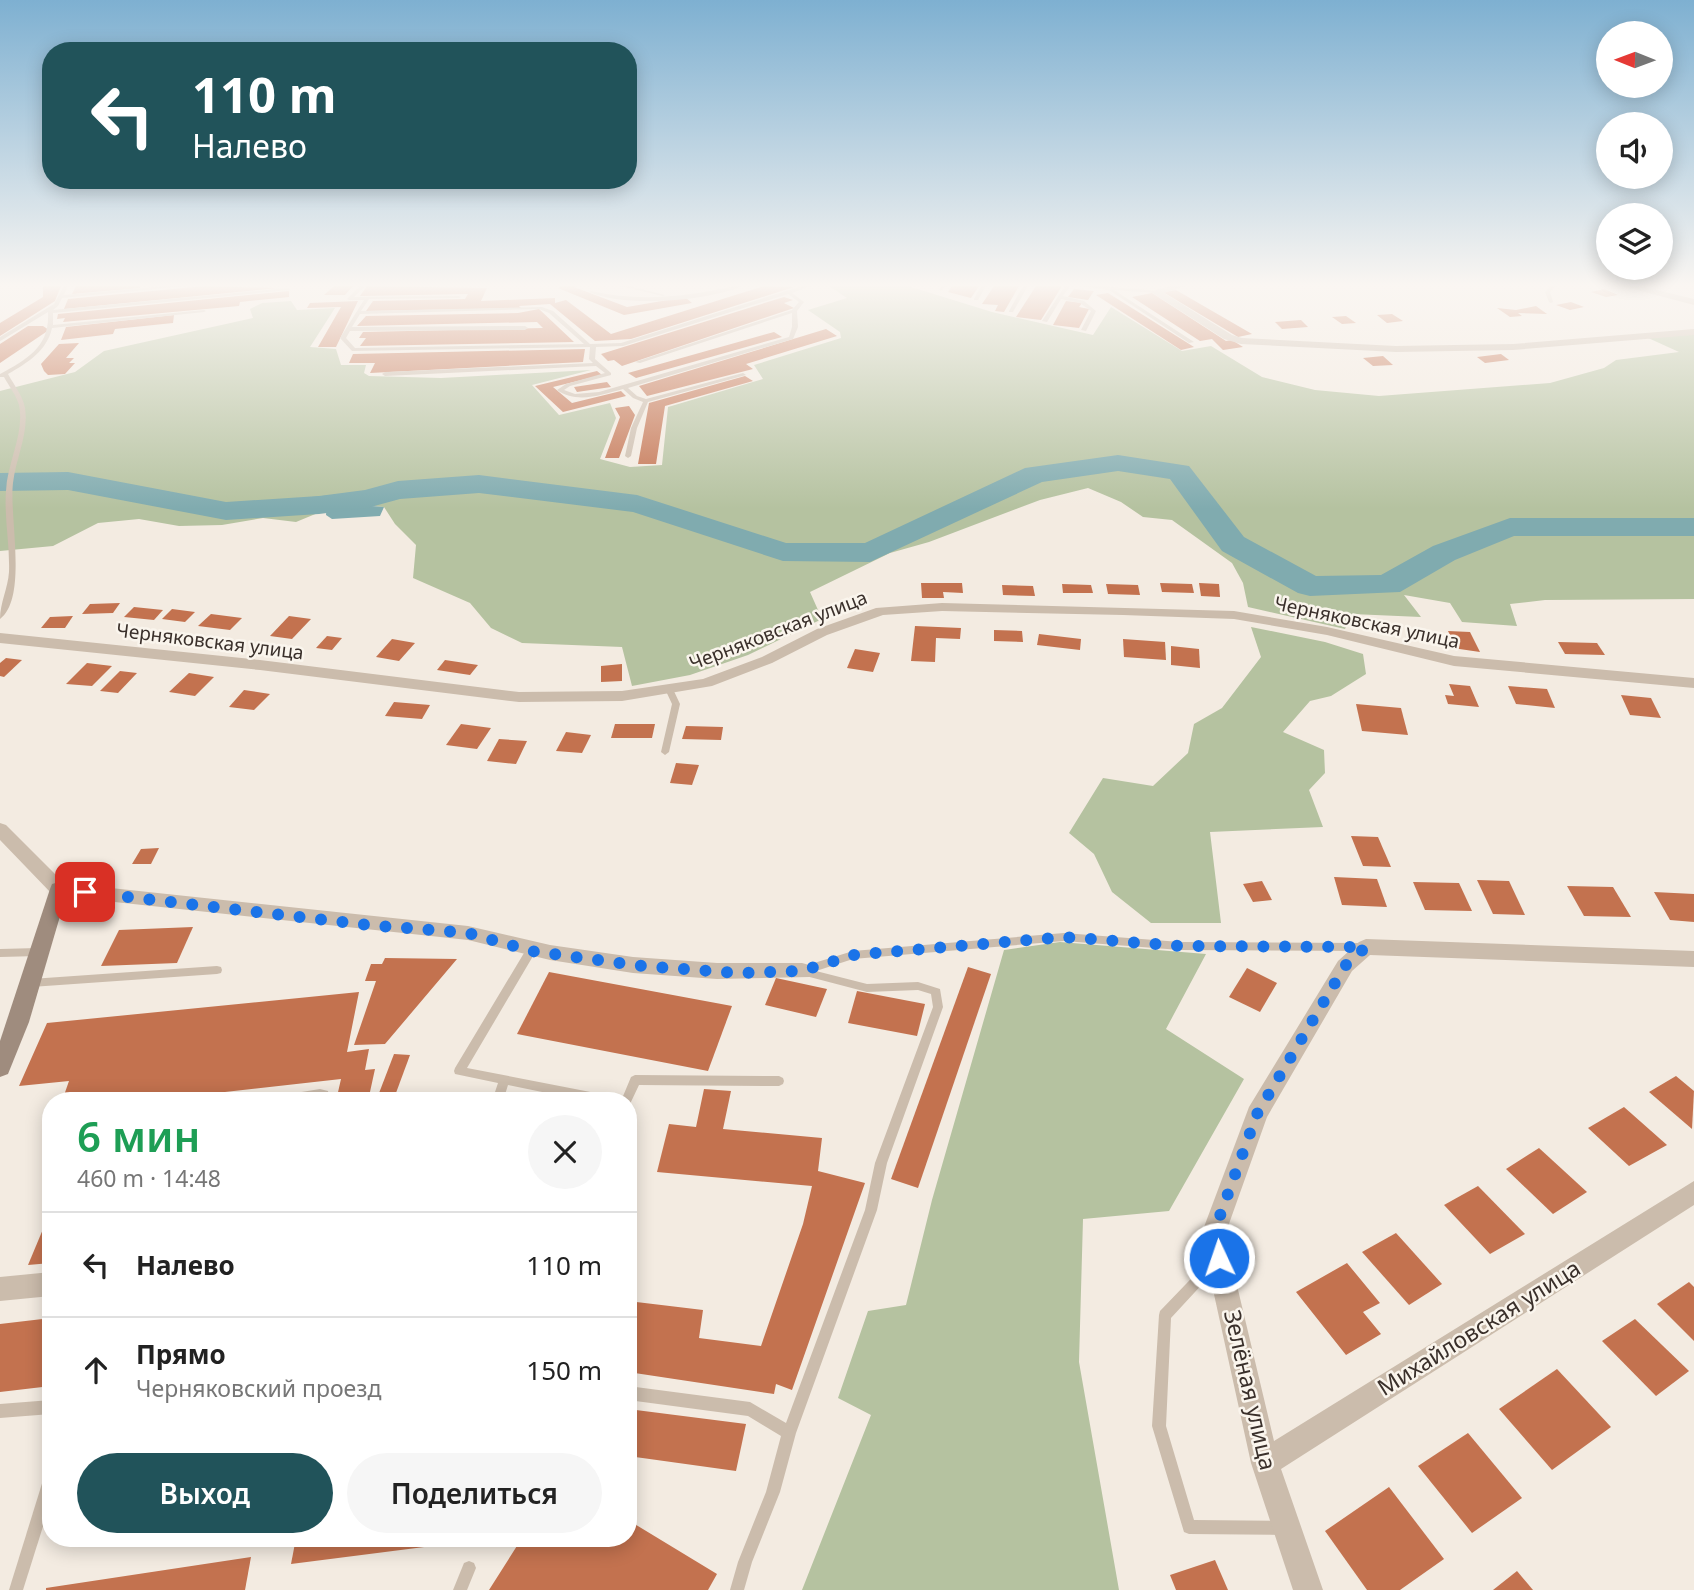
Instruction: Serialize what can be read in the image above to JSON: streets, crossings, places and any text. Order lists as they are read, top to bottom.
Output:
{
  "streets": {
    "street": ["Черняковская улица", "Михайловская улица", "Зелёная улица"]
  },
  "crossings": [
    ["Михайловская улица", "Зелёная улица"]
  ],
  "north": "left",
  "page": {
    "turn": ["110 m", "Налево"],
    "heading": ["6 мин", "460 m · 14:48"],
    "list": [
      {
        "name": "Налево",
        "value": "110 m"
      },
      {
        "name": "Прямо",
        "note": "Черняковский проезд",
        "value": "150 m"
      }
    ],
    "buttons": ["Выход", "Поделиться"]
  }
}
